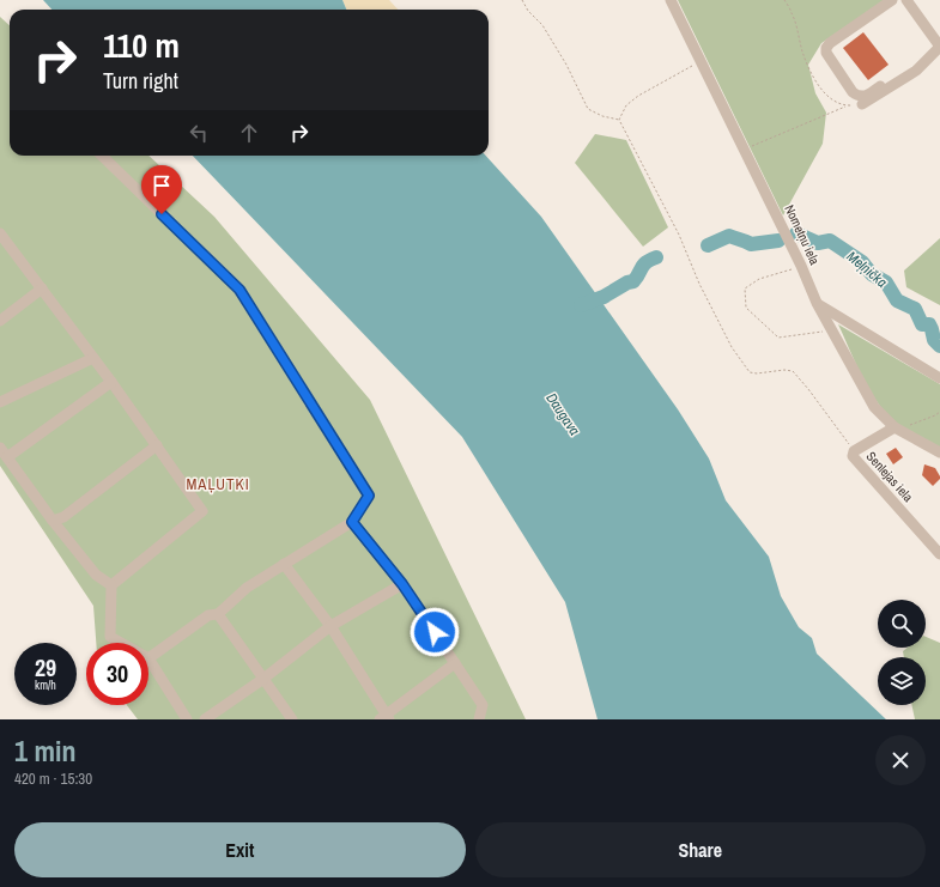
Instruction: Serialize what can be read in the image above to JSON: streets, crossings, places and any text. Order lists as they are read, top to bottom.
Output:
{
  "streets": {
    "street": ["Nometņu iela", "Senlejas iela"]
  },
  "crossings": [
    ["Nometņu iela", "Senlejas iela"]
  ],
  "districts": ["MAĻUTKI"],
  "water": ["Meļņička", "Daugava"],
  "page": {
    "turn": ["110 m", "Turn right"],
    "speed": "29 km/h",
    "limit": "30",
    "heading": ["1 min", "420 m · 15:30"],
    "buttons": ["Exit", "Share"]
  }
}
